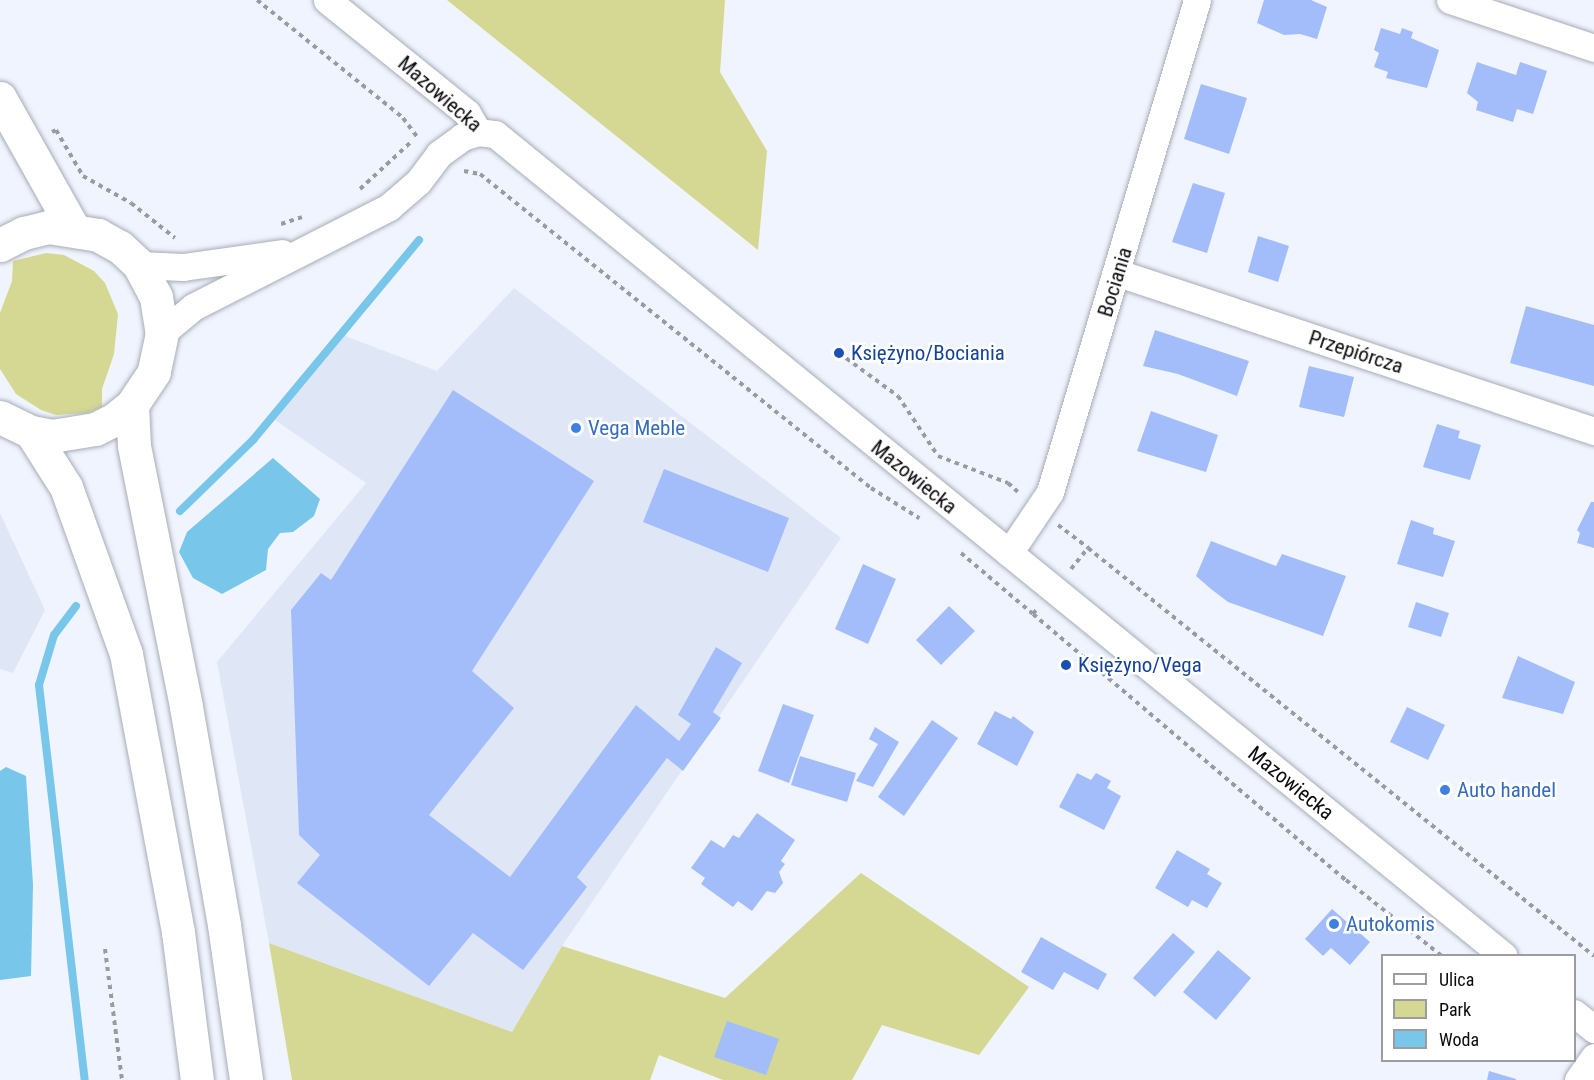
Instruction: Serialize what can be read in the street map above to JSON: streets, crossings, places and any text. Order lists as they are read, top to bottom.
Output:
{
  "streets": {
    "street": ["Mazowiecka", "Bociania", "Przepiórcza"]
  },
  "crossings": [
    ["Mazowiecka", "Bociania"],
    ["Bociania", "Przepiórcza"]
  ],
  "places": [
    "Księżyno/Bociania",
    "Vega Meble",
    "Księżyno/Vega",
    "Auto handel",
    "Autokomis"
  ],
  "legend": ["Ulica", "Park", "Woda"]
}
